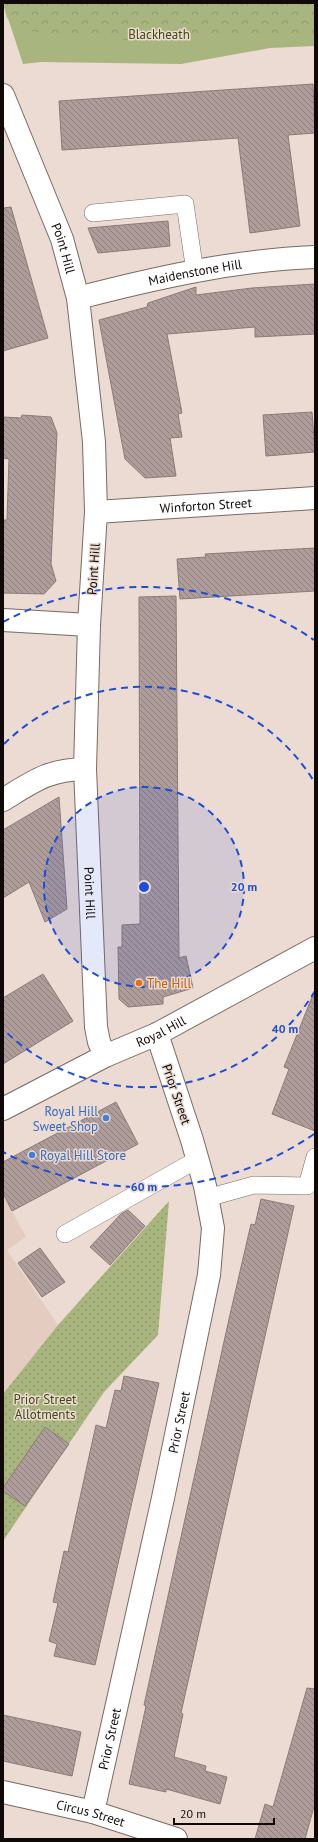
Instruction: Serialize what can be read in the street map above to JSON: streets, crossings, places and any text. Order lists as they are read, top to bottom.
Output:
{
  "streets": {
    "street": [
      "Point Hill",
      "Maidenstone Hill",
      "Winforton Street",
      "Royal Hill",
      "Prior Street",
      "Circus Street"
    ]
  },
  "crossings": [
    ["Point Hill", "Maidenstone Hill"],
    ["Point Hill", "Winforton Street"],
    ["Point Hill", "Royal Hill"],
    ["Royal Hill", "Prior Street"],
    ["Prior Street", "Circus Street"]
  ],
  "parks": ["Blackheath", "Prior Street Allotments"],
  "places": ["The Hill", "Royal Hill Sweet Shop", "Royal Hill Store"],
  "scale_bar": "20 m",
  "rings": ["20 m", "40 m", "60 m"]
}
